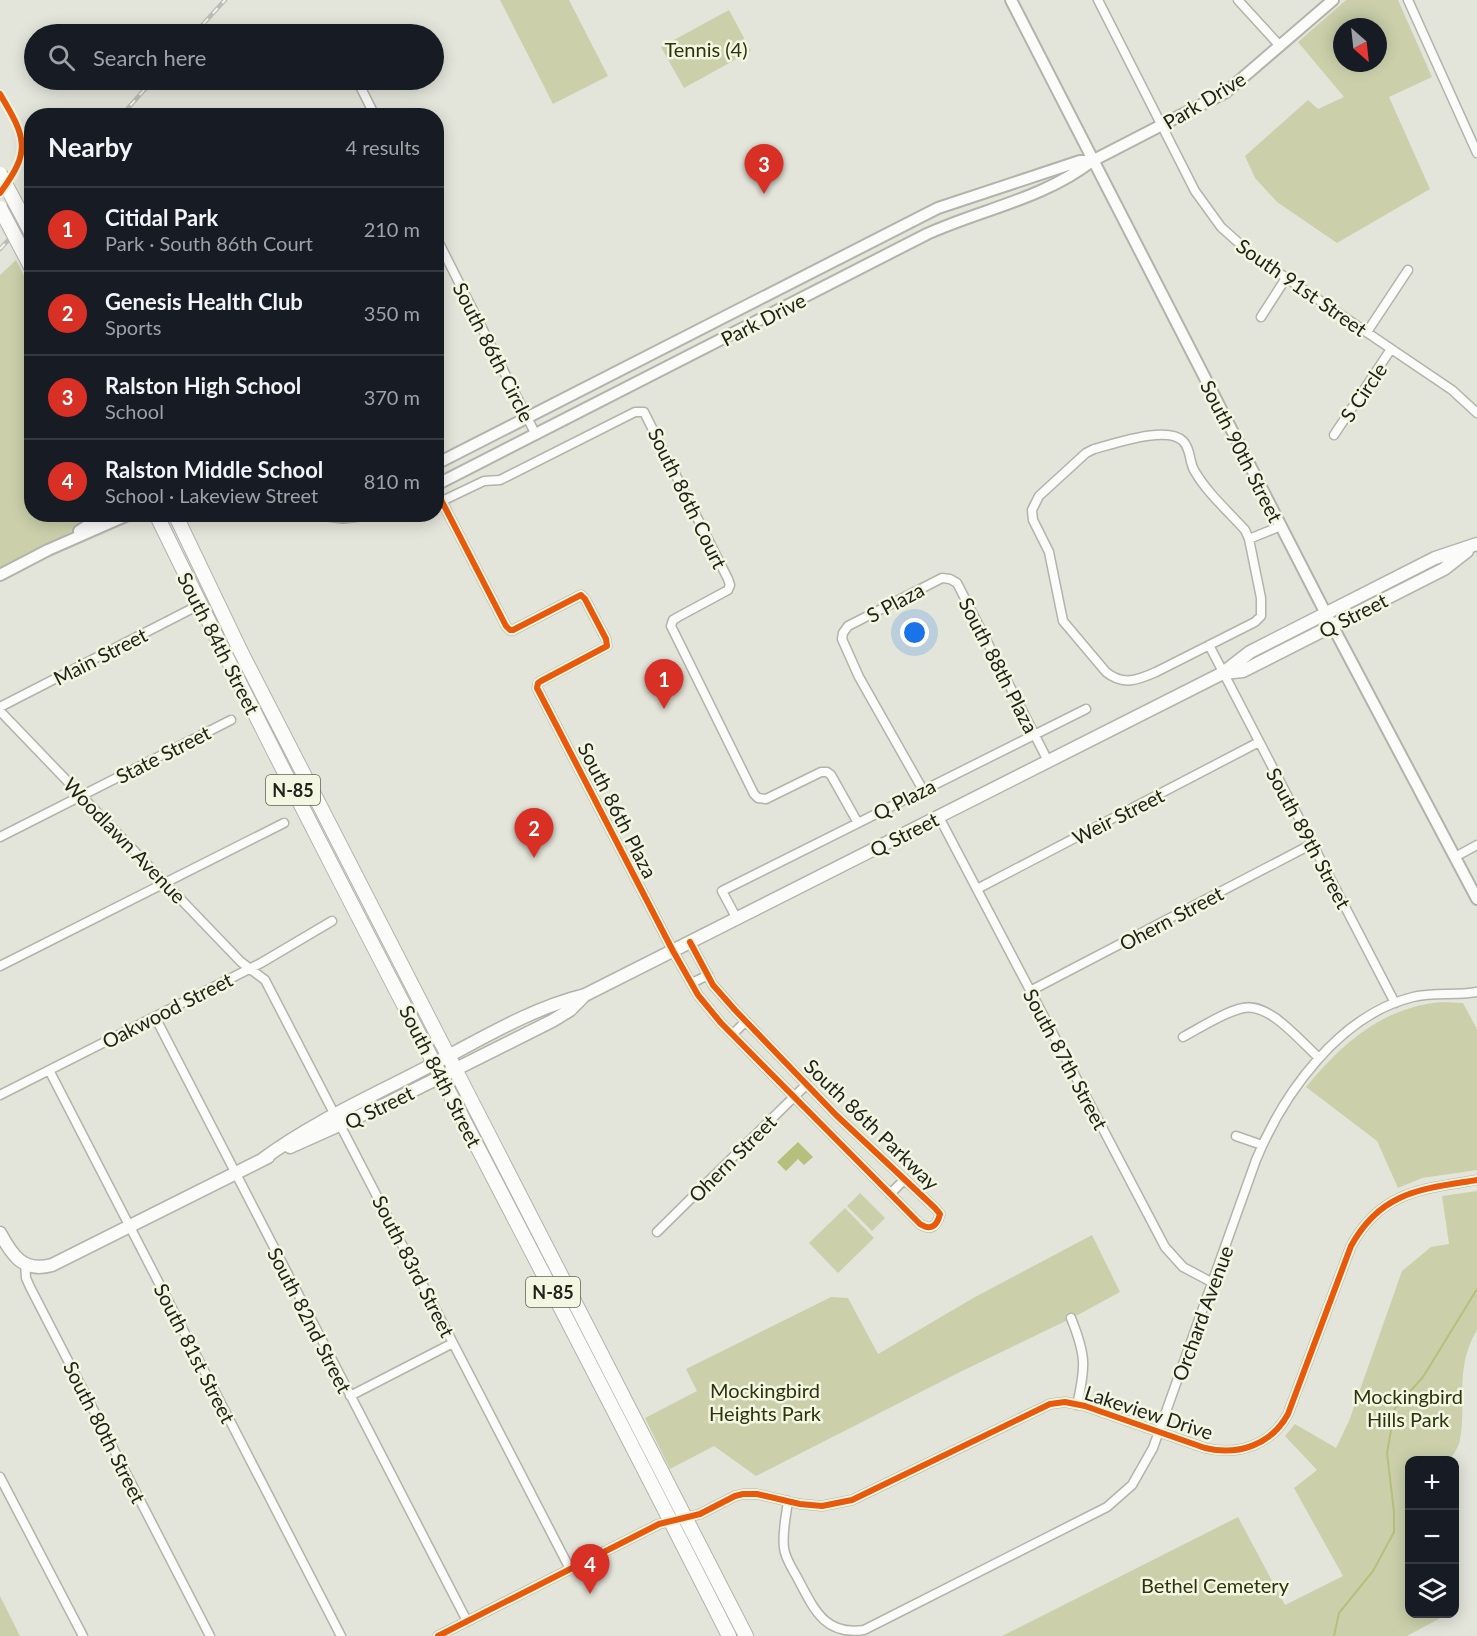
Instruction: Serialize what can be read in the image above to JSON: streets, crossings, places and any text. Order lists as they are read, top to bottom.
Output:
{
  "streets": {
    "main road": ["Q Street", "South 84th Street", "N-85"],
    "street": [
      "Park Drive",
      "South 91st Street",
      "South 86th Circle",
      "S Circle",
      "South 90th Street",
      "South 86th Court",
      "S Plaza",
      "Main Street",
      "South 88th Plaza",
      "State Street",
      "Q Plaza",
      "South 86th Plaza",
      "Weir Street",
      "South 89th Street",
      "Woodlawn Avenue",
      "Ohern Street",
      "Oakwood Street",
      "South 87th Street",
      "South 86th Parkway",
      "South 83rd Street",
      "Orchard Avenue",
      "South 82nd Street",
      "South 81st Street",
      "Lakeview Drive",
      "South 80th Street"
    ]
  },
  "crossings": [
    ["Park Drive", "South 91st Street"],
    ["Park Drive", "South 86th Circle"],
    ["Park Drive", "South 90th Street"],
    ["South 91st Street", "S Circle"],
    ["South 90th Street", "Q Street"],
    ["South 86th Court", "Q Plaza"],
    ["S Plaza", "South 88th Plaza"],
    ["S Plaza", "Q Plaza"],
    ["Q Street", "South 84th Street"],
    ["Q Street", "South 88th Plaza"],
    ["Q Street", "Q Plaza"],
    ["Q Street", "South 86th Plaza"],
    ["Q Street", "South 89th Street"],
    ["Q Street", "South 87th Street"],
    ["Q Street", "South 86th Parkway"],
    ["Q Street", "South 83rd Street"],
    ["Q Street", "South 82nd Street"],
    ["Q Street", "South 81st Street"],
    ["Q Street", "South 80th Street"],
    ["South 84th Street", "Main Street"],
    ["South 84th Street", "Lakeview Drive"],
    ["Main Street", "Woodlawn Avenue"],
    ["South 88th Plaza", "Q Plaza"],
    ["State Street", "Woodlawn Avenue"],
    ["South 86th Plaza", "South 86th Parkway"],
    ["Weir Street", "South 89th Street"],
    ["Weir Street", "South 87th Street"],
    ["South 89th Street", "Ohern Street"],
    ["South 89th Street", "Orchard Avenue"],
    ["Woodlawn Avenue", "Oakwood Street"],
    ["Woodlawn Avenue", "South 83rd Street"],
    ["Ohern Street", "South 87th Street"],
    ["Ohern Street", "South 86th Parkway"],
    ["Oakwood Street", "South 83rd Street"],
    ["Oakwood Street", "South 82nd Street"],
    ["Oakwood Street", "South 81st Street"],
    ["South 87th Street", "Orchard Avenue"],
    ["South 83rd Street", "Lakeview Drive"],
    ["Orchard Avenue", "Lakeview Drive"],
    ["South 82nd Street", "Lakeview Drive"]
  ],
  "parks": [
    "Tennis (4)",
    "Mockingbird Heights Park",
    "Mockingbird Hills Park",
    "Bethel Cemetery"
  ],
  "north": "bottom right",
  "page": {
    "search": "Search here",
    "heading": ["Nearby", "4 results"],
    "pins": [
      "3",
      "1",
      "2",
      "4"
    ],
    "list": [
      {
        "mark": "1",
        "name": "Citidal Park",
        "note": "Park · South 86th Court",
        "value": "210 m"
      },
      {
        "mark": "2",
        "name": "Genesis Health Club",
        "note": "Sports",
        "value": "350 m"
      },
      {
        "mark": "3",
        "name": "Ralston High School",
        "note": "School",
        "value": "370 m"
      },
      {
        "mark": "4",
        "name": "Ralston Middle School",
        "note": "School · Lakeview Street",
        "value": "810 m"
      }
    ],
    "map_buttons": ["+", "−"]
  }
}
